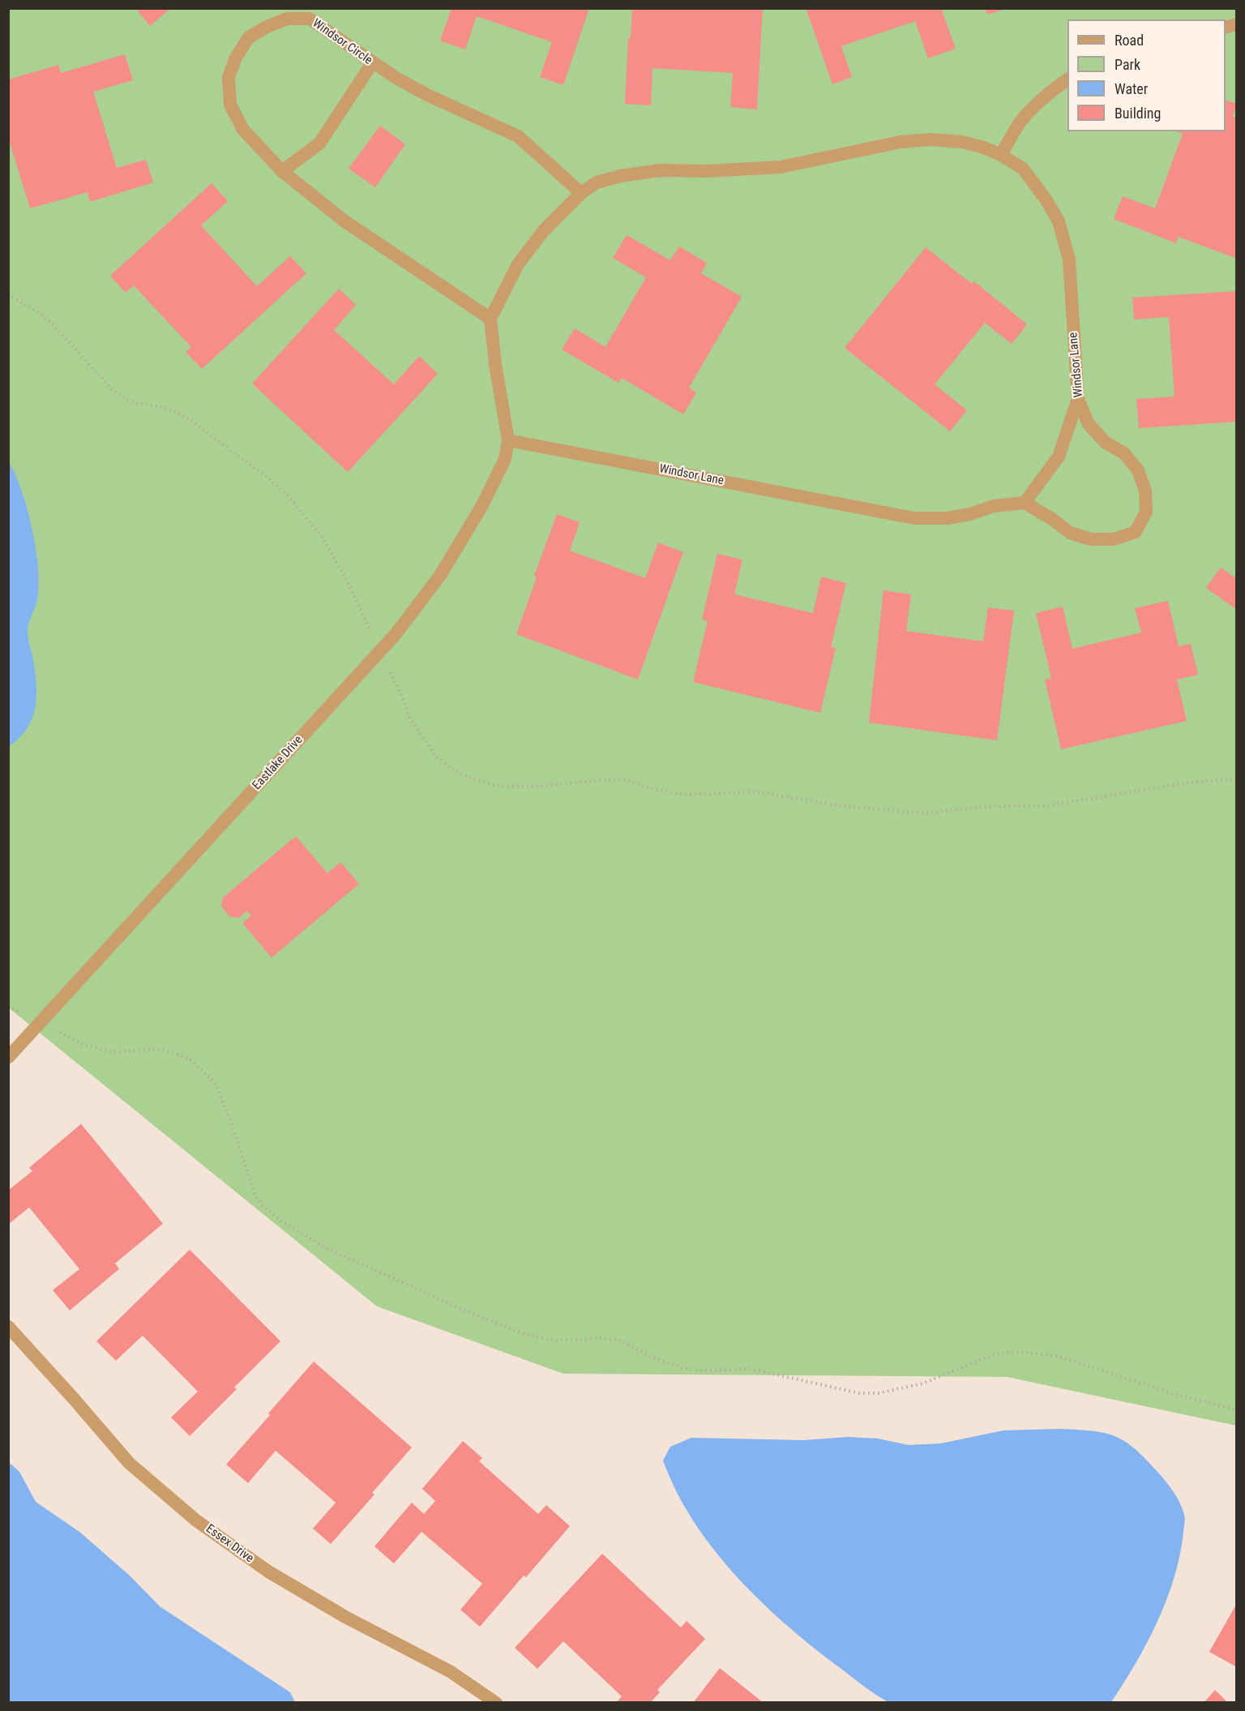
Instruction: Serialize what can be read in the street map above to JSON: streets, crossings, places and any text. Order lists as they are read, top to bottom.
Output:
{
  "streets": {
    "street": [
      "Windsor Circle",
      "Windsor Lane",
      "Eastlake Drive",
      "Essex Drive"
    ]
  },
  "crossings": [
    ["Windsor Circle", "Windsor Lane"],
    ["Windsor Lane", "Eastlake Drive"]
  ],
  "legend": [
    "Road",
    "Park",
    "Water",
    "Building"
  ]
}
